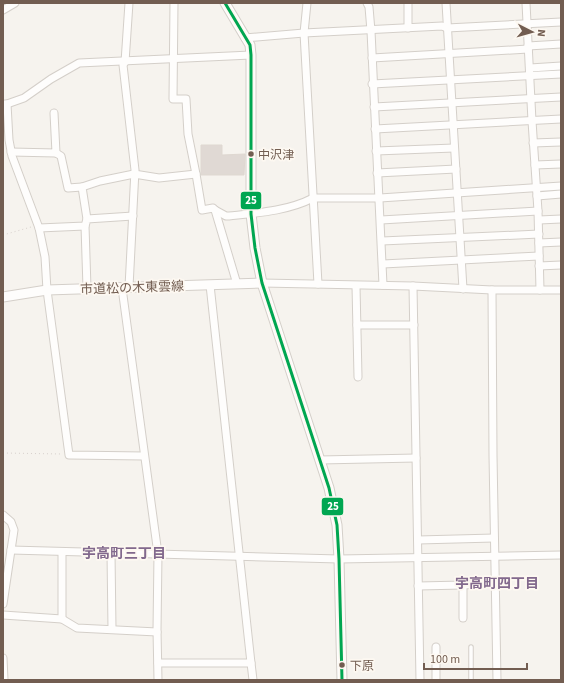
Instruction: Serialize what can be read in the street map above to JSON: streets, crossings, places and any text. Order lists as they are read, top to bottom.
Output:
{
  "streets": {
    "street": ["市道松の木東雲線"]
  },
  "districts": ["宇高町三丁目", "宇高町四丁目"],
  "places": ["中沢津", "下原"],
  "lines": ["transit line 25"],
  "scale_bar": "100 m",
  "north": "right"
}
